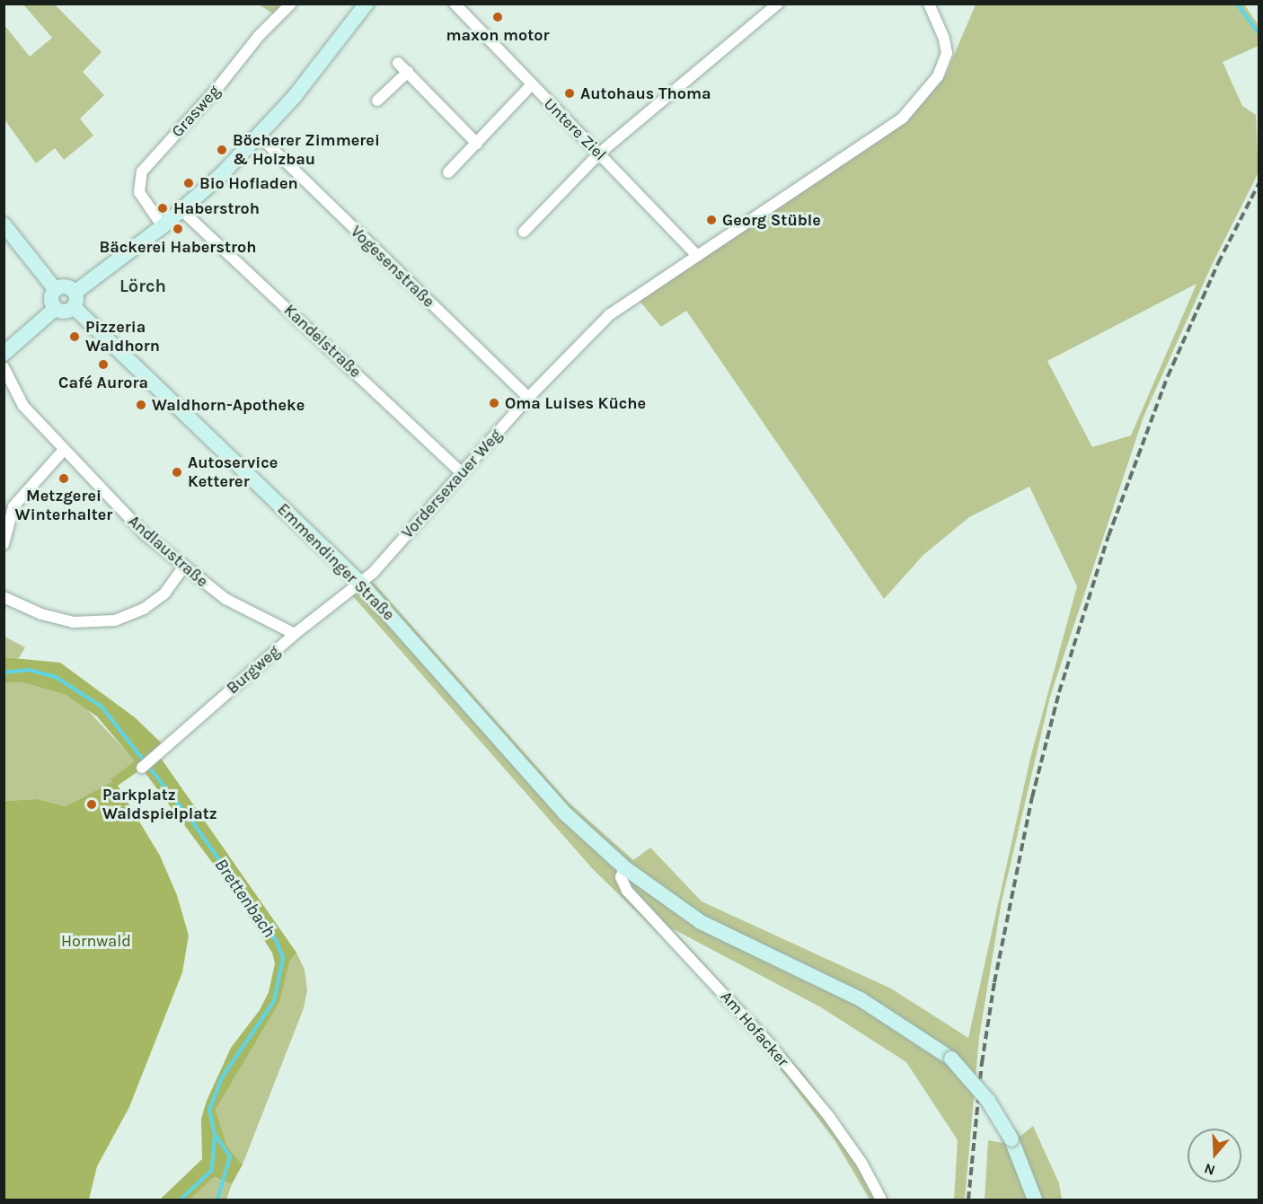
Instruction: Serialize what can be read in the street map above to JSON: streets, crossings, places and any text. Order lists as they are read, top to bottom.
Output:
{
  "streets": {
    "main road": ["Emmendinger Straße"],
    "street": [
      "Grasweg",
      "Untere Ziel",
      "Vogesenstraße",
      "Kandelstraße",
      "Vordersexauer Weg",
      "Andlaustraße",
      "Burgweg",
      "Am Hofacker"
    ]
  },
  "crossings": [
    ["Untere Ziel", "Vordersexauer Weg"],
    ["Vogesenstraße", "Vordersexauer Weg"],
    ["Kandelstraße", "Vordersexauer Weg"],
    ["Vordersexauer Weg", "Emmendinger Straße"],
    ["Vordersexauer Weg", "Burgweg"],
    ["Andlaustraße", "Burgweg"],
    ["Emmendinger Straße", "Burgweg"],
    ["Emmendinger Straße", "Am Hofacker"]
  ],
  "districts": ["Lörch"],
  "water": ["Brettenbach"],
  "parks": ["Hornwald"],
  "places": [
    "maxon motor",
    "Autohaus Thoma",
    "Böcherer Zimmerei & Holzbau",
    "Bio Hofladen",
    "Haberstroh",
    "Georg Stüble",
    "Bäckerei Haberstroh",
    "Pizzeria Waldhorn",
    "Café Aurora",
    "Oma Luises Küche",
    "Waldhorn-Apotheke",
    "Autoservice Ketterer",
    "Metzgerei Winterhalter",
    "Parkplatz Waldspielplatz"
  ],
  "north": "bottom"
}
